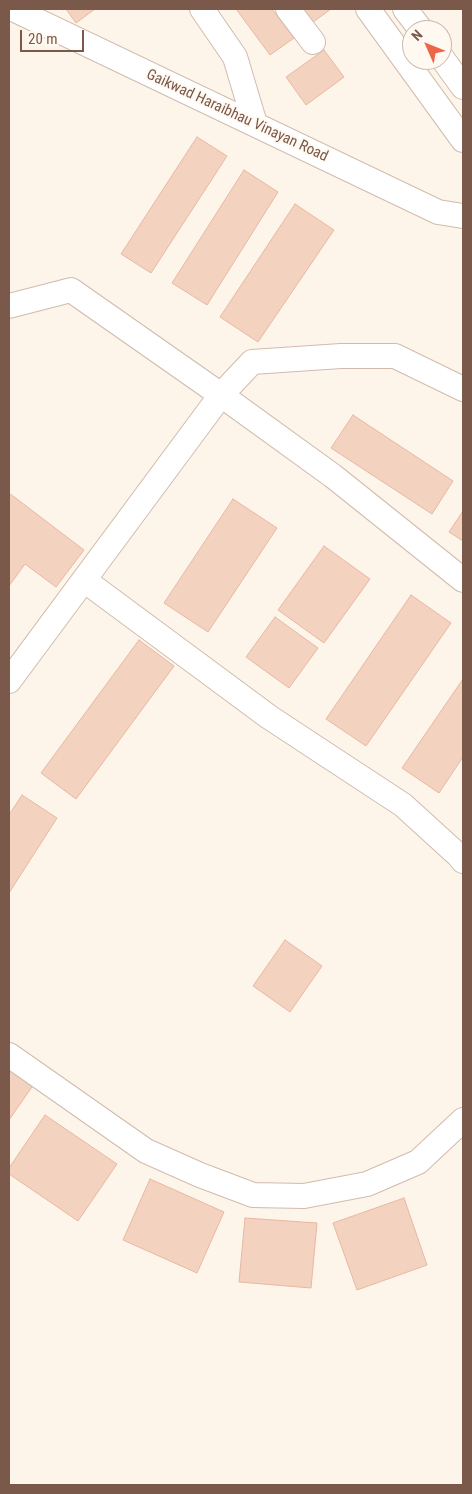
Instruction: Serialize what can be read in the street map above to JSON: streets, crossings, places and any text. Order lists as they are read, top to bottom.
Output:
{
  "streets": {
    "street": ["Gaikwad Haraibhau Vinayan Road"]
  },
  "scale_bar": "20 m",
  "north": "top left"
}
